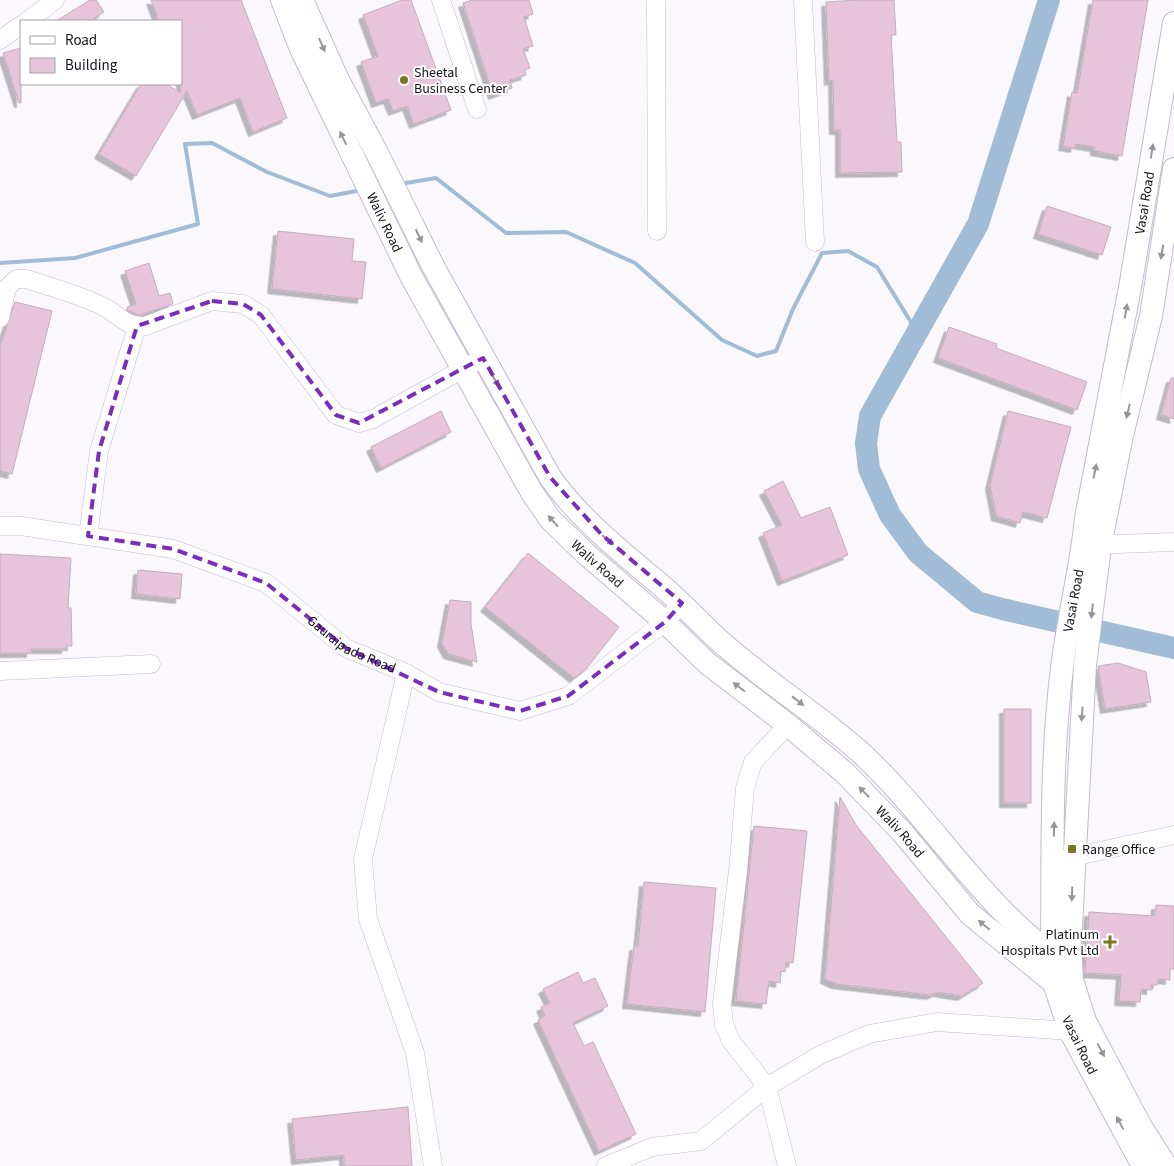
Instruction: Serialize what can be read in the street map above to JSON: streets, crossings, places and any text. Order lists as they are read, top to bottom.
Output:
{
  "streets": {
    "main road": ["Vasai Road", "Waliv Road"],
    "street": ["Gauraipada Road"]
  },
  "crossings": [
    ["Vasai Road", "Waliv Road"],
    ["Waliv Road", "Gauraipada Road"]
  ],
  "places": {
    "other": ["Sheetal Business Center"],
    "transit": ["Range Office"],
    "health": ["Platinum Hospitals Pvt Ltd"]
  },
  "legend": ["Road", "Building"]
}
